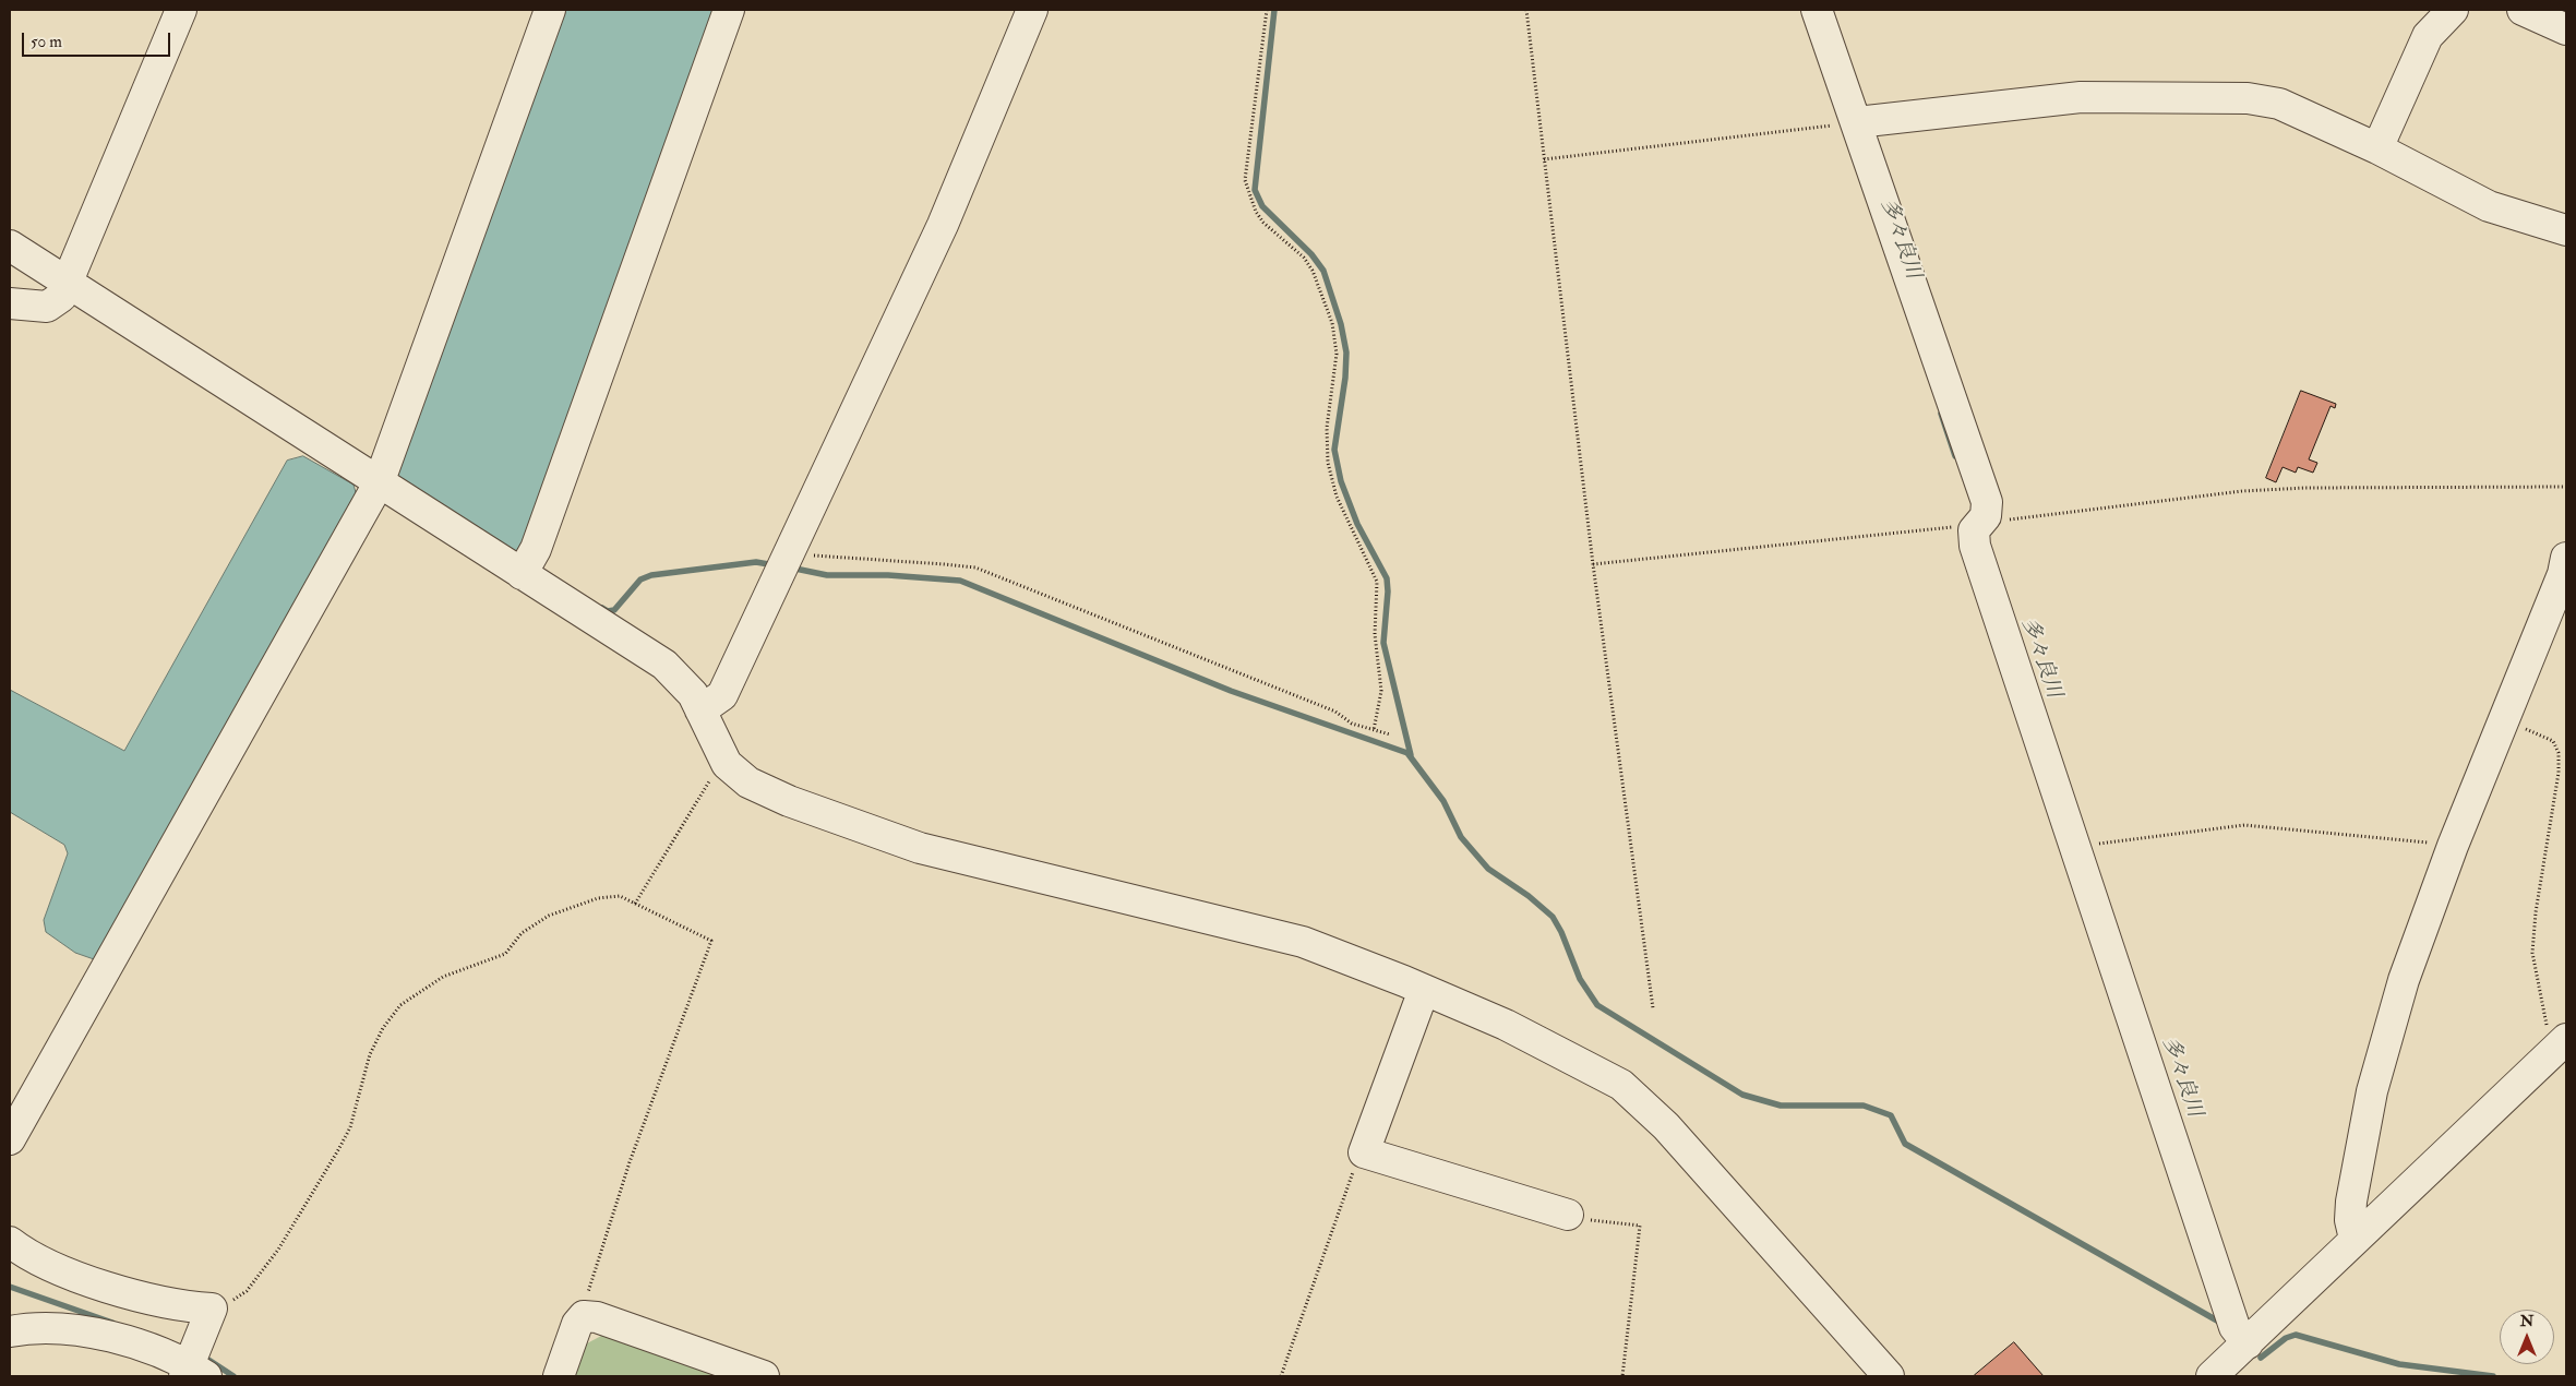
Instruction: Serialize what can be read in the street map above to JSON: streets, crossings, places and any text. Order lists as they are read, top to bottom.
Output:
{
  "water": ["多々良川"],
  "scale_bar": "50 m",
  "north": "top"
}
